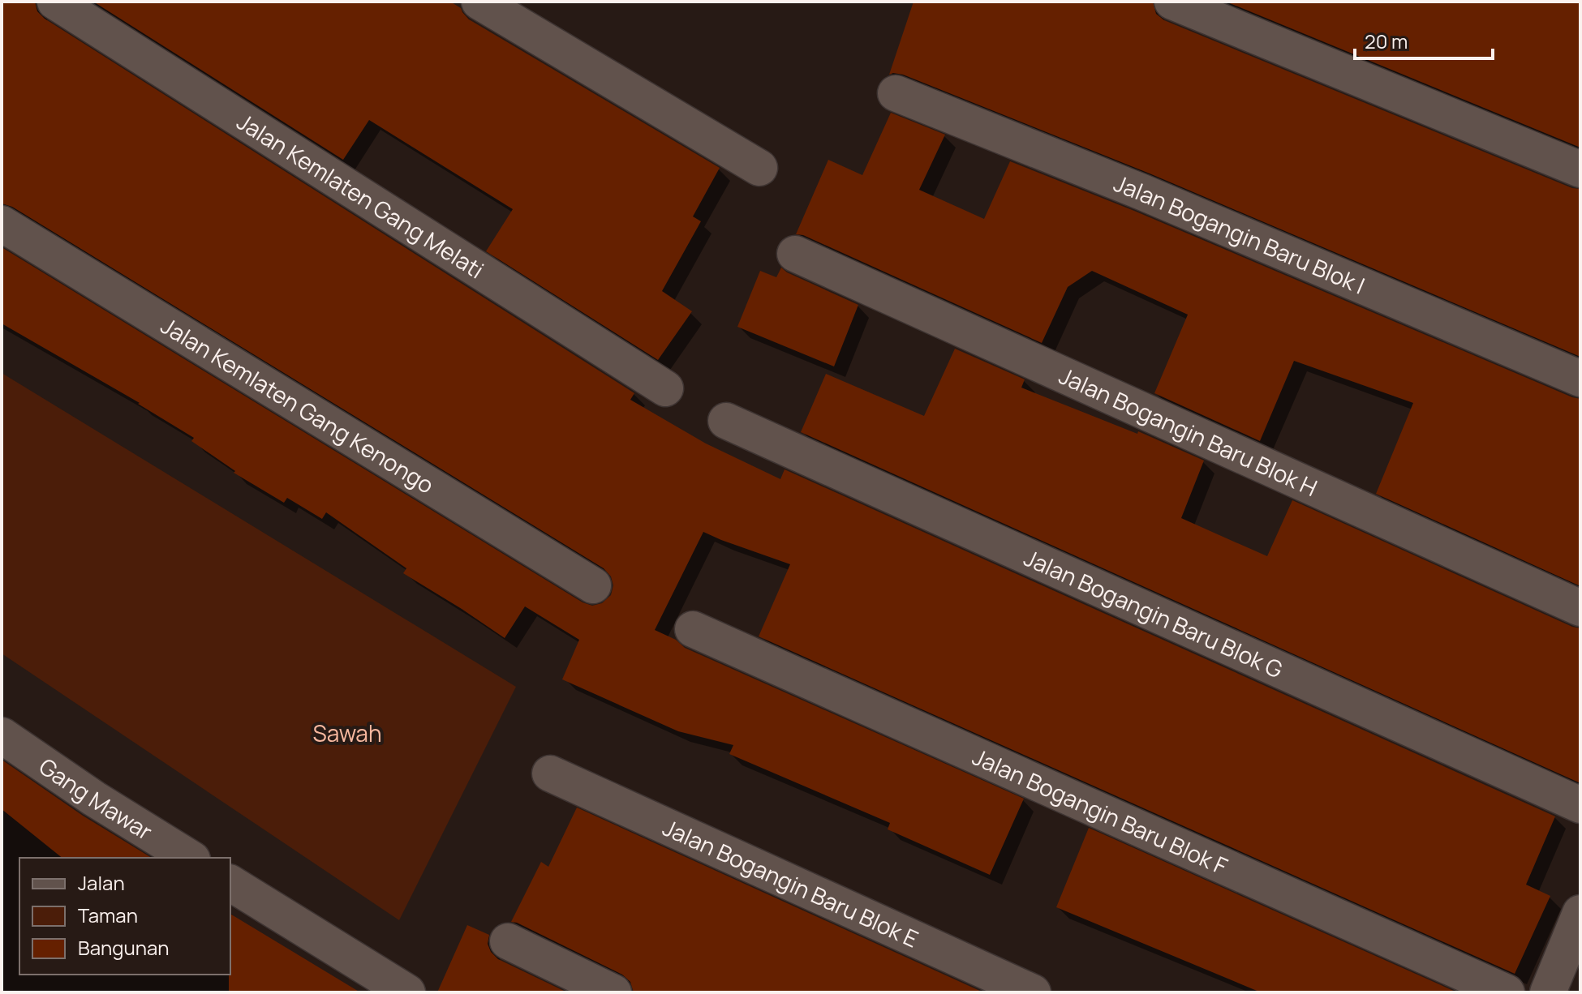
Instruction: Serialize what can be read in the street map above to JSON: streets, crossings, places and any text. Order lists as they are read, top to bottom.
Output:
{
  "streets": {
    "street": [
      "Jalan Kemlaten Gang Melati",
      "Jalan Bogangin Baru Blok I",
      "Jalan Kemlaten Gang Kenongo",
      "Jalan Bogangin Baru Blok H",
      "Jalan Bogangin Baru Blok G",
      "Gang Mawar",
      "Jalan Bogangin Baru Blok F",
      "Jalan Bogangin Baru Blok E"
    ]
  },
  "parks": ["Sawah"],
  "legend": ["Jalan", "Taman", "Bangunan"],
  "scale_bar": "20 m"
}
